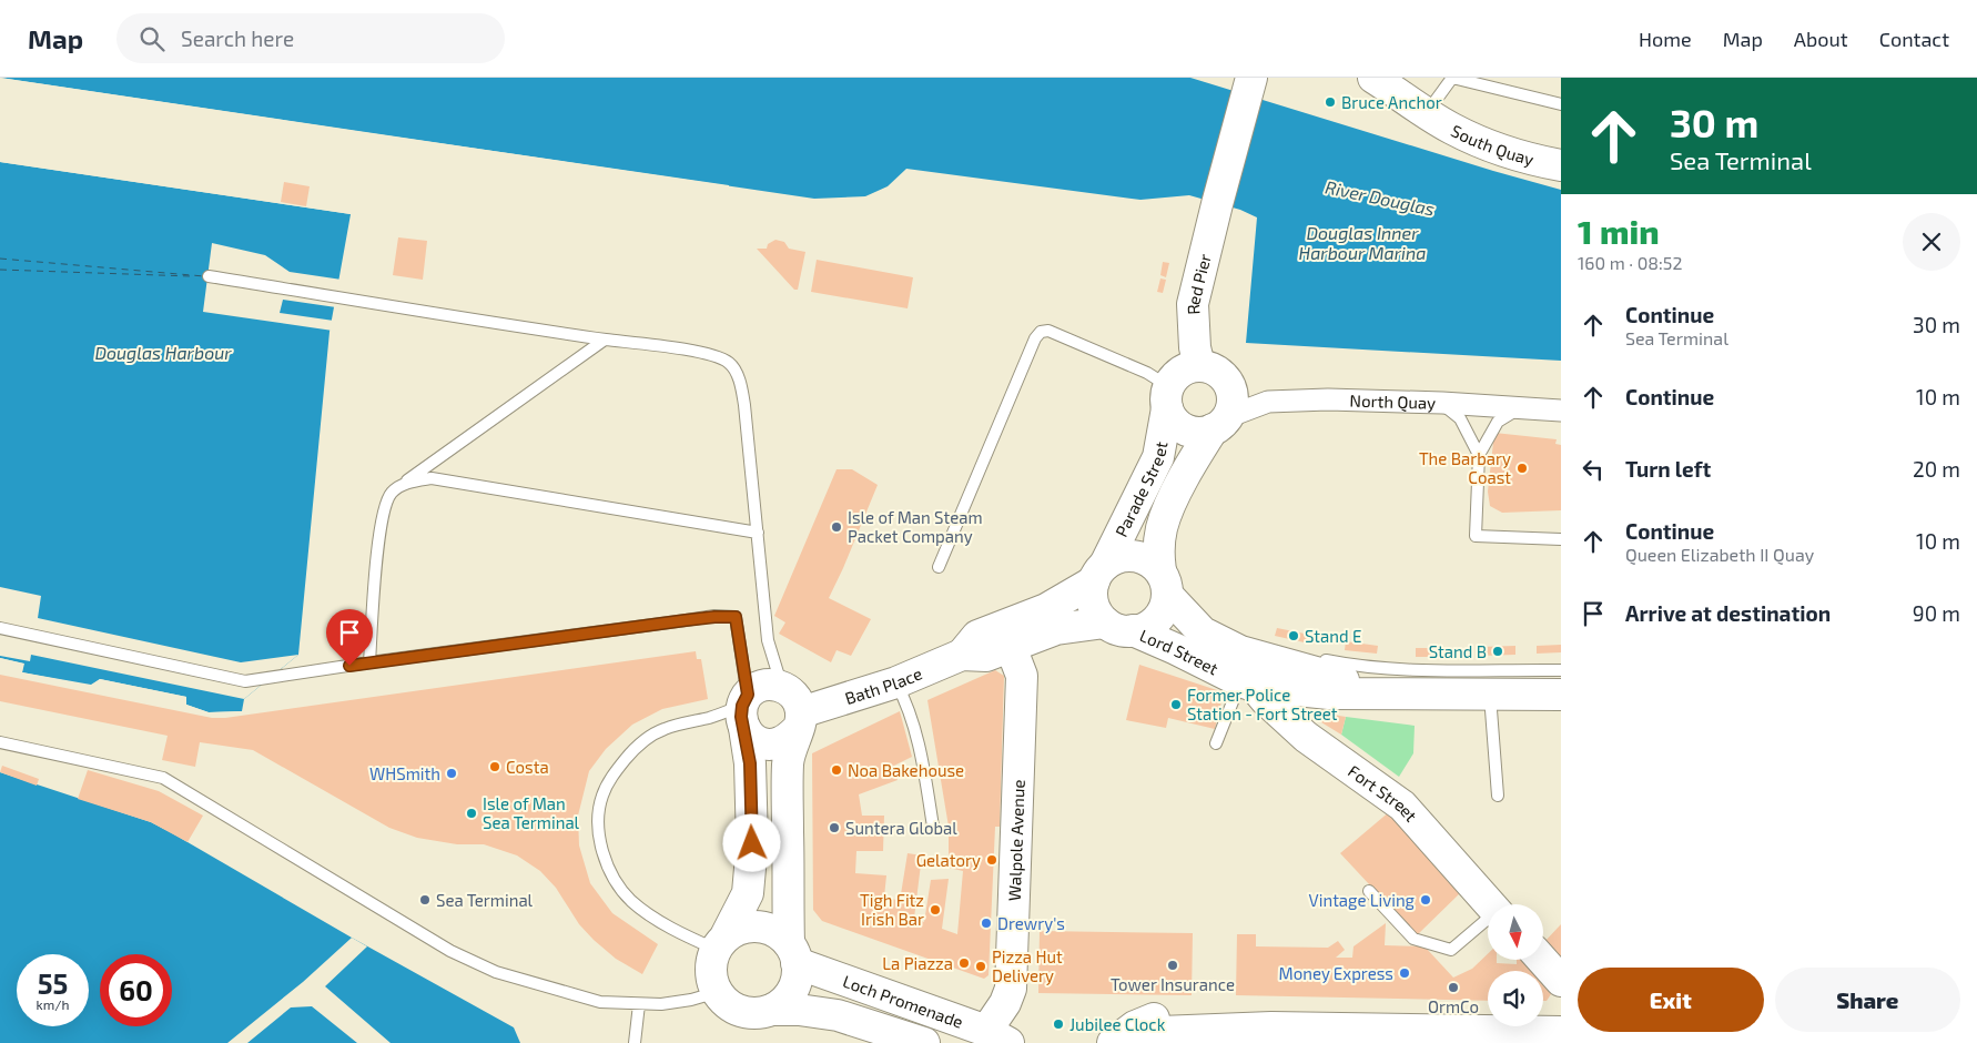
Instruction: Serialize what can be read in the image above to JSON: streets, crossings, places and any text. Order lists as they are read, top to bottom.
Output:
{
  "streets": {
    "main road": [
      "South Quay",
      "Red Pier",
      "Parade Street",
      "Lord Street",
      "Bath Place",
      "Fort Street",
      "Walpole Avenue",
      "Loch Promenade"
    ],
    "street": ["North Quay"]
  },
  "crossings": [
    ["Red Pier", "North Quay"],
    ["Red Pier", "Parade Street"],
    ["North Quay", "Parade Street"],
    ["Parade Street", "Lord Street"],
    ["Parade Street", "Bath Place"],
    ["Lord Street", "Bath Place"],
    ["Lord Street", "Fort Street"],
    ["Bath Place", "Walpole Avenue"],
    ["Walpole Avenue", "Loch Promenade"]
  ],
  "water": ["River Douglas", "Douglas Inner Harbour Marina", "Douglas Harbour"],
  "places": [
    "Bruce Anchor",
    "The Barbary Coast",
    "Isle of Man Steam Packet Company",
    "Stand E",
    "Stand B",
    "Former Police Station - Fort Street",
    "Costa",
    "Noa Bakehouse",
    "WHSmith",
    "Isle of Man Sea Terminal",
    "Suntera Global",
    "Gelatory",
    "Sea Terminal",
    "Vintage Living",
    "Tigh Fitz Irish Bar",
    "Drewry's",
    "La Piazza",
    "Tower Insurance",
    "Pizza Hut Delivery",
    "Money Express",
    "OrmCo",
    "Jubilee Clock"
  ],
  "north": "bottom",
  "page": {
    "header": "Map",
    "search": "Search here",
    "nav": [
      "Home",
      "Map",
      "About",
      "Contact"
    ],
    "turn": ["30 m", "Sea Terminal"],
    "heading": ["1 min", "160 m · 08:52"],
    "list": [
      {
        "name": "Continue",
        "note": "Sea Terminal",
        "value": "30 m"
      },
      {
        "name": "Continue",
        "value": "10 m"
      },
      {
        "name": "Turn left",
        "value": "20 m"
      },
      {
        "name": "Continue",
        "note": "Queen Elizabeth II Quay",
        "value": "10 m"
      },
      {
        "name": "Arrive at destination",
        "value": "90 m"
      }
    ],
    "speed": "55 km/h",
    "limit": "60",
    "buttons": ["Exit", "Share"]
  }
}
